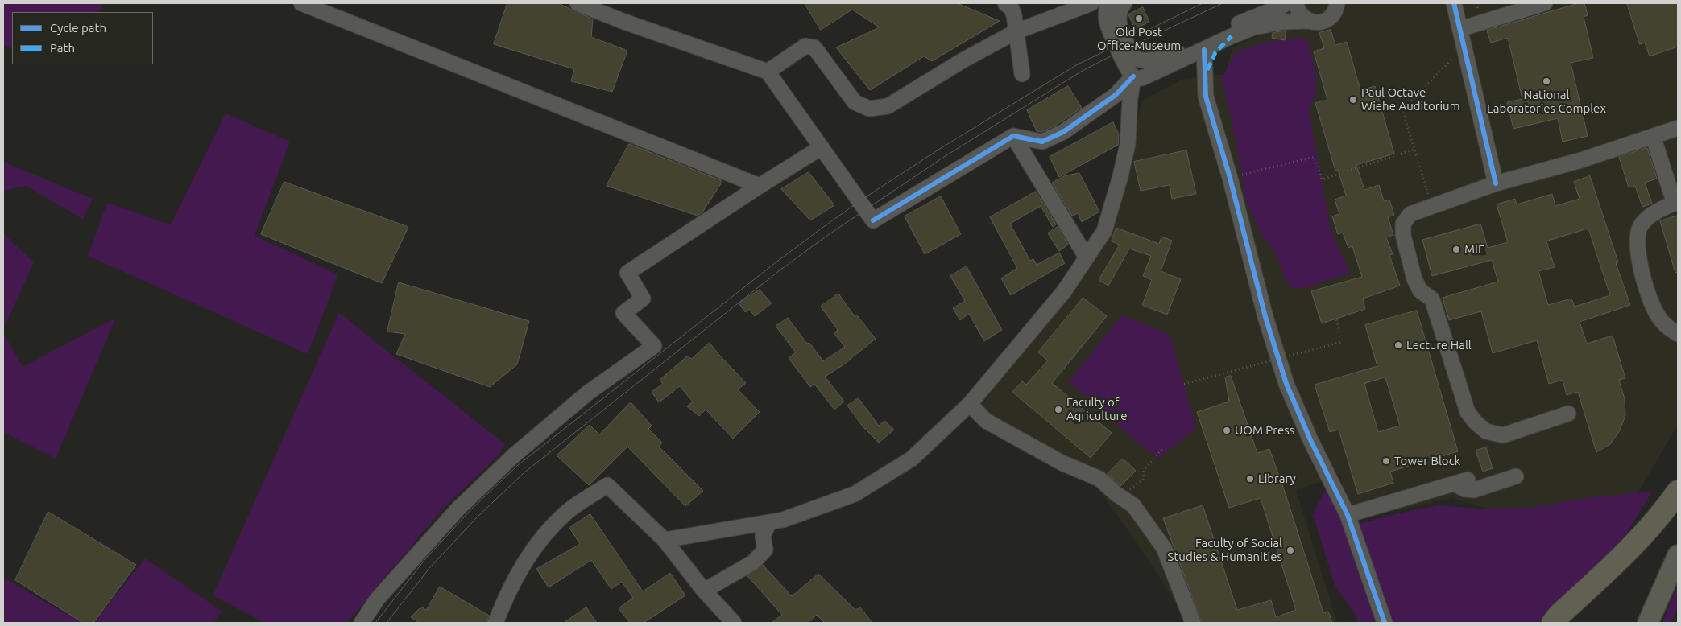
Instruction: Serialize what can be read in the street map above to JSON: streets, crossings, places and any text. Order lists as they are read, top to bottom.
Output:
{
  "places": [
    "Old Post Office-Museum",
    "National Laboratories Complex",
    "Paul Octave Wiehe Auditorium",
    "MIE",
    "Lecture Hall",
    "Faculty of Agriculture",
    "UOM Press",
    "Tower Block",
    "Library",
    "Faculty of Social Studies & Humanities"
  ],
  "legend": ["Cycle path", "Path"]
}
